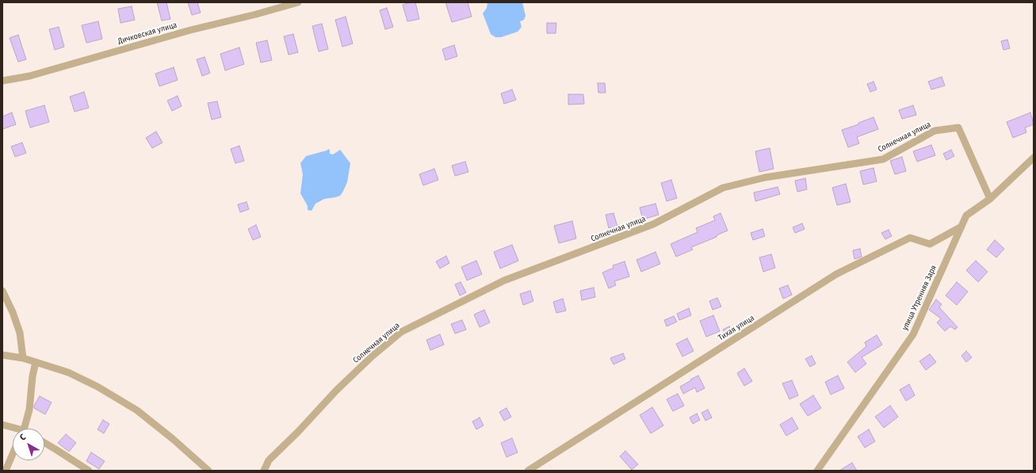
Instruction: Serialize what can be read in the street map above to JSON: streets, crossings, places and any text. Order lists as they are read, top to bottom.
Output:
{
  "streets": {
    "street": [
      "Дичковская улица",
      "Солнечная улица",
      "улица Утренняя Заря",
      "Тихая улица"
    ]
  },
  "crossings": [
    ["Солнечная улица", "улица Утренняя Заря"],
    ["улица Утренняя Заря", "Тихая улица"]
  ],
  "north": "top left"
}
